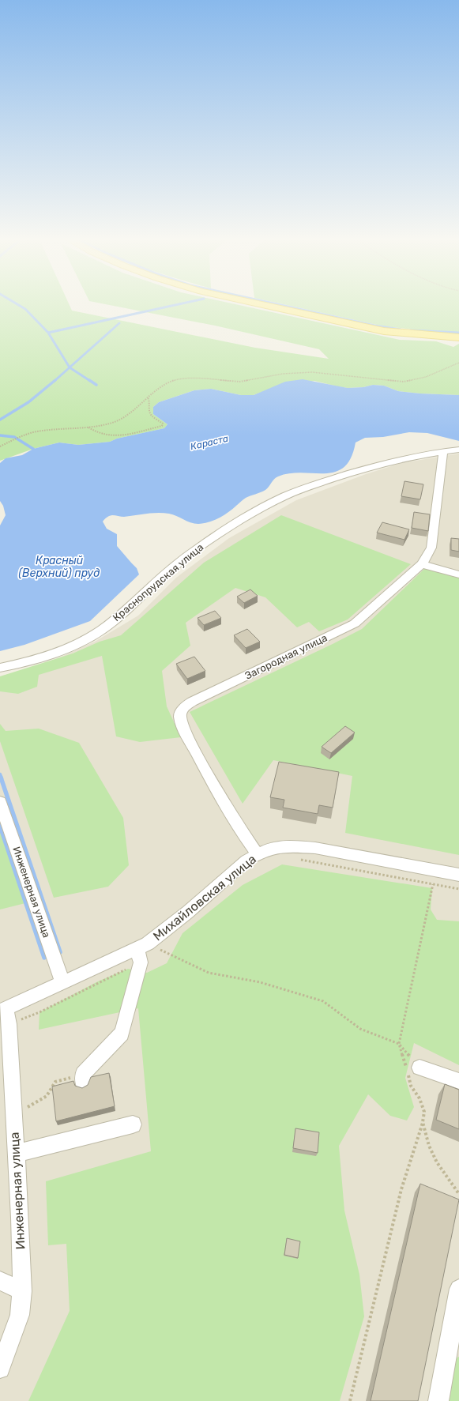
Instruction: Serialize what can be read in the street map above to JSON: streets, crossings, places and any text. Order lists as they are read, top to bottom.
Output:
{
  "streets": {
    "street": [
      "Краснопрудская улица",
      "Загородная улица",
      "Инженерная улица",
      "Михайловская улица"
    ]
  },
  "crossings": [
    ["Краснопрудская улица", "Загородная улица"],
    ["Загородная улица", "Михайловская улица"],
    ["Инженерная улица", "Михайловская улица"]
  ],
  "water": ["Караста", "Красный (Верхний) пруд"]
}
